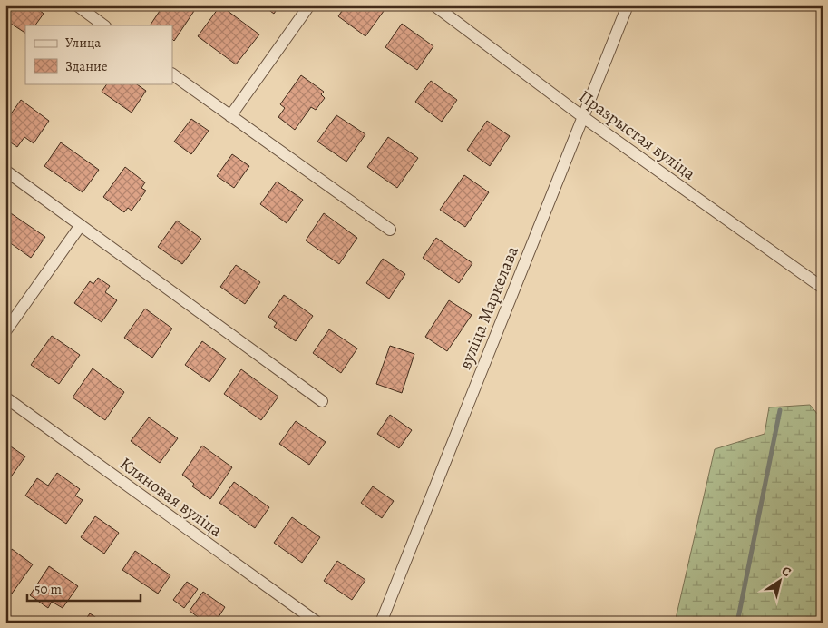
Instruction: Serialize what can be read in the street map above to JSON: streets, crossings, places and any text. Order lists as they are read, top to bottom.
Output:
{
  "streets": {
    "street": ["Празрыстая вуліца", "вуліца Маркелава", "Кляновая вуліца"]
  },
  "crossings": [
    ["Празрыстая вуліца", "вуліца Маркелава"]
  ],
  "legend": ["Улица", "Здание"],
  "scale_bar": "50 m",
  "north": "top right"
}
